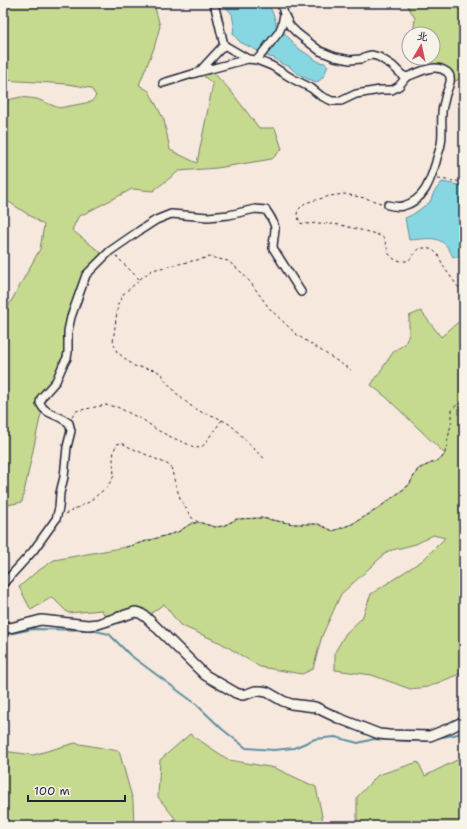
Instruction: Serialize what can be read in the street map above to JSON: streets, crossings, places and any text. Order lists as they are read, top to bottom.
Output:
{
  "scale_bar": "100 m",
  "north": "top"
}
